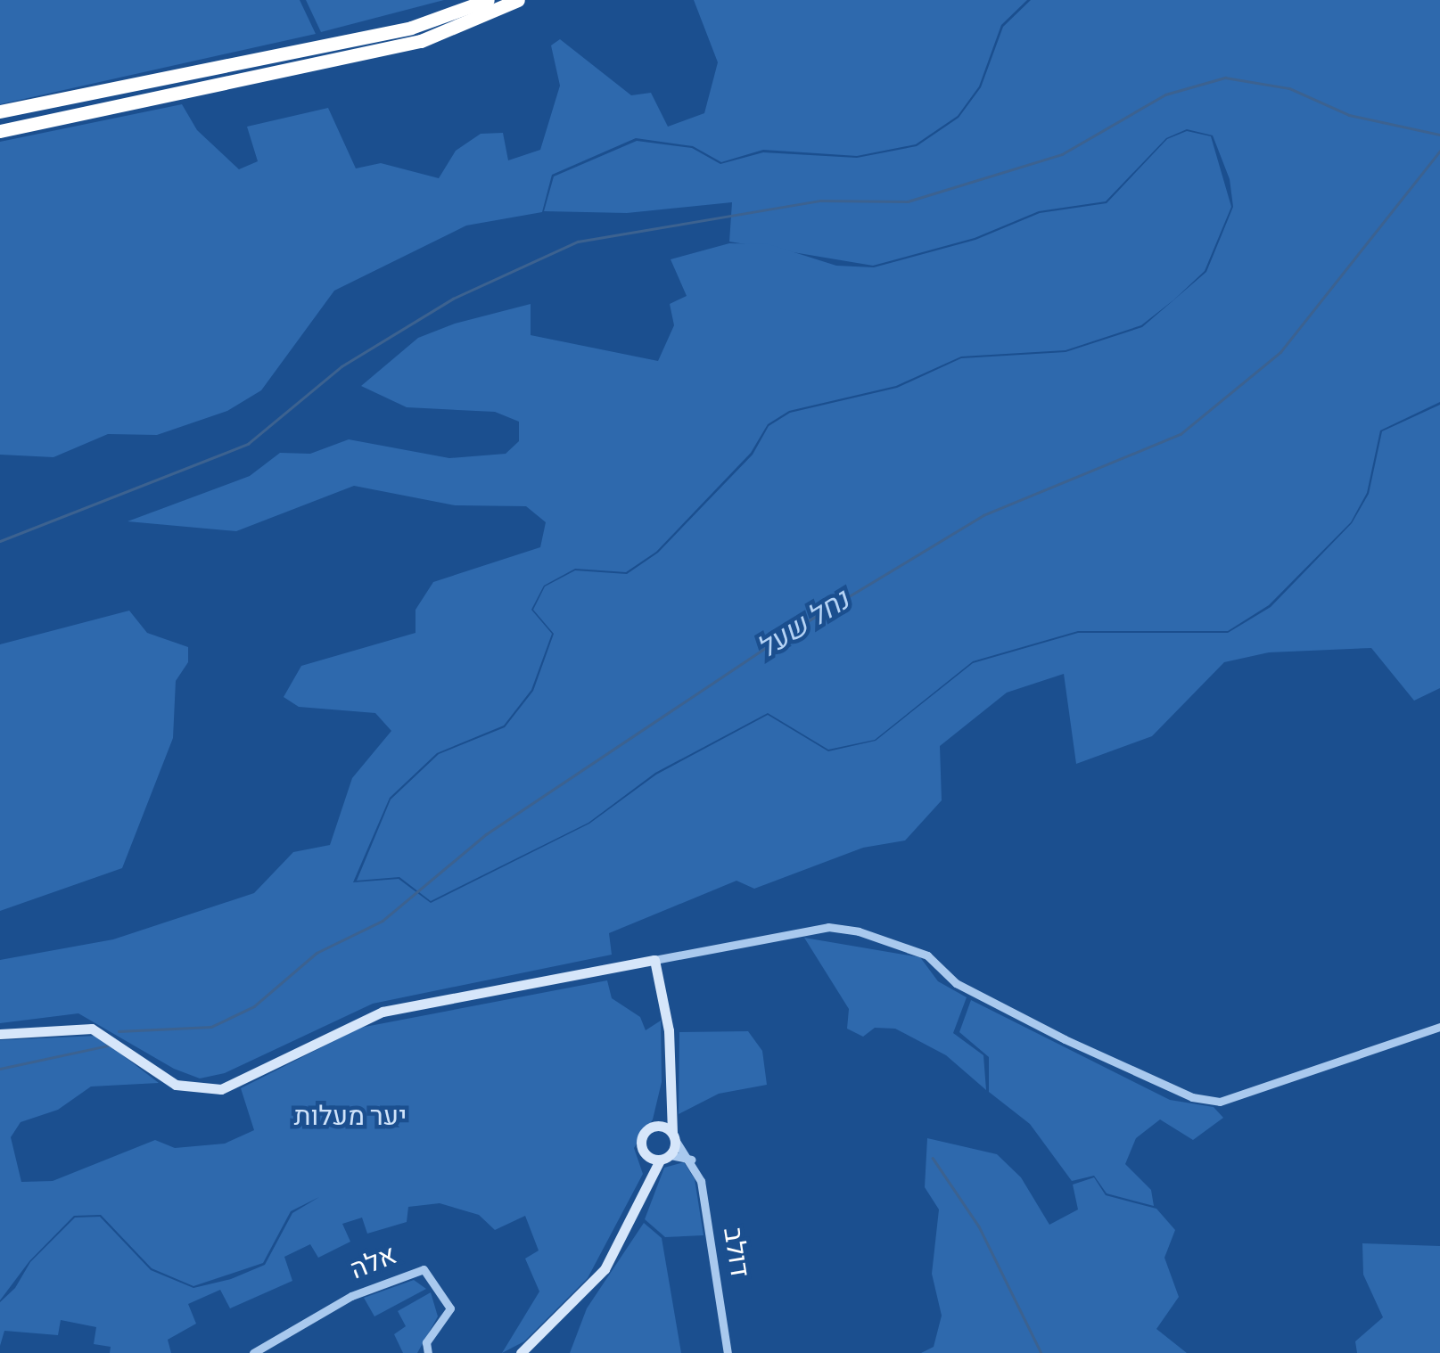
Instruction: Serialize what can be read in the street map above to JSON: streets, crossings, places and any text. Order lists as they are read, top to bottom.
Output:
{
  "streets": {
    "street": ["דולב", "אלה"]
  },
  "water": ["נחל שעל"],
  "parks": ["יער מעלות"]
}
